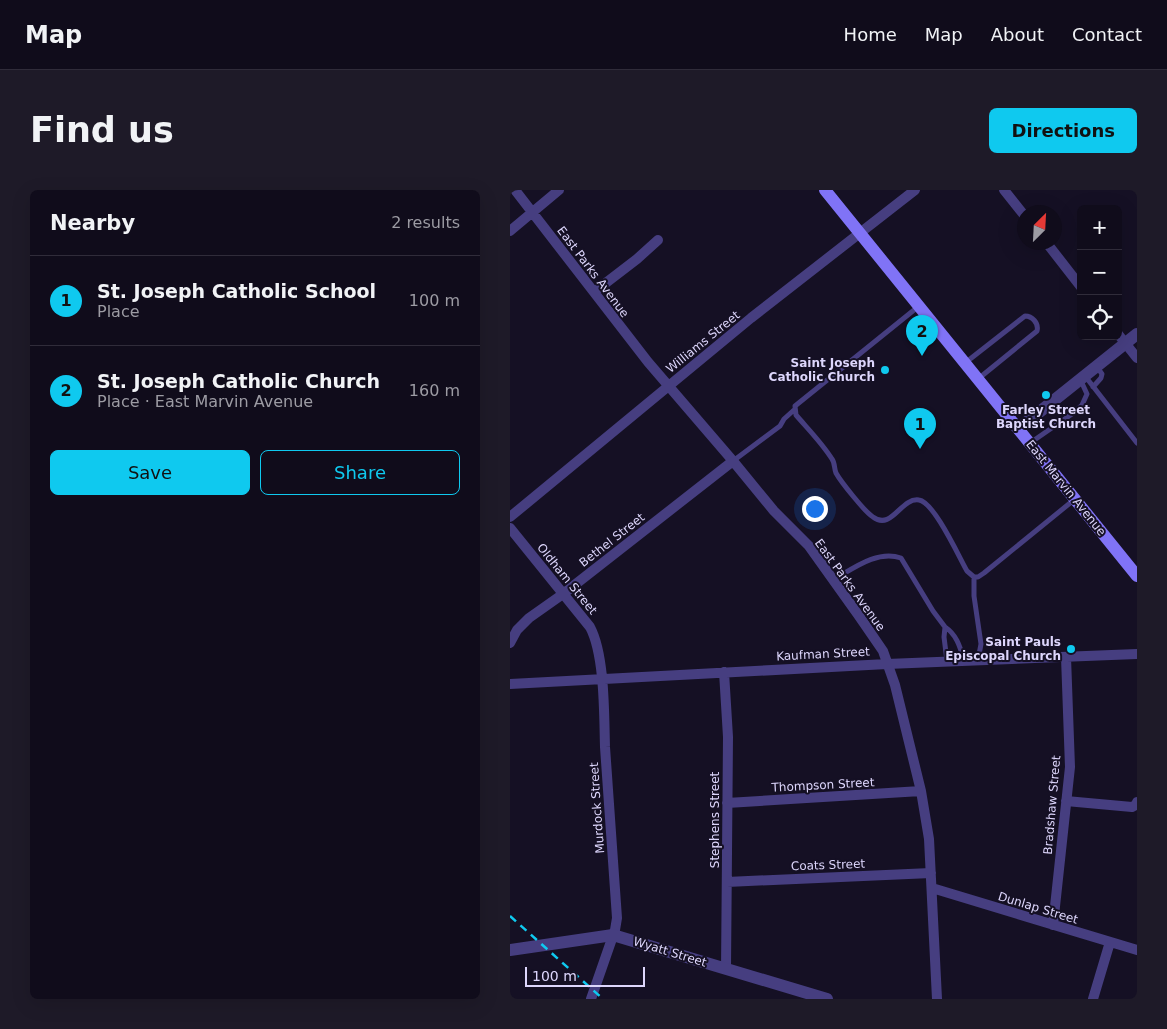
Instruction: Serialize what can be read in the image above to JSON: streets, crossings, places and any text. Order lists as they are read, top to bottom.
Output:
{
  "streets": {
    "main road": ["East Marvin Avenue"],
    "street": [
      "East Parks Avenue",
      "Williams Street",
      "Bethel Street",
      "Oldham Street",
      "Kaufman Street",
      "Thompson Street",
      "Bradshaw Street",
      "Murdock Street",
      "Stephens Street",
      "Coats Street",
      "Dunlap Street",
      "Wyatt Street"
    ]
  },
  "crossings": [
    ["East Parks Avenue", "Williams Street"],
    ["East Parks Avenue", "Bethel Street"],
    ["East Parks Avenue", "Kaufman Street"],
    ["East Parks Avenue", "Thompson Street"],
    ["East Parks Avenue", "Coats Street"],
    ["East Parks Avenue", "Dunlap Street"],
    ["Williams Street", "East Marvin Avenue"],
    ["Bethel Street", "Oldham Street"],
    ["Oldham Street", "Kaufman Street"],
    ["Oldham Street", "Murdock Street"],
    ["Kaufman Street", "Bradshaw Street"],
    ["Kaufman Street", "Murdock Street"],
    ["Kaufman Street", "Stephens Street"],
    ["Thompson Street", "Stephens Street"],
    ["Bradshaw Street", "Dunlap Street"],
    ["Murdock Street", "Wyatt Street"],
    ["Stephens Street", "Coats Street"],
    ["Stephens Street", "Wyatt Street"]
  ],
  "places": ["Saint Joseph Catholic Church", "Farley Street Baptist Church", "Saint Pauls Episcopal Church"],
  "scale_bar": "100 m",
  "north": "top right",
  "page": {
    "header": "Map",
    "nav": [
      "Home",
      "Map",
      "About",
      "Contact"
    ],
    "buttons": [
      "Directions",
      ["Save", "Share"]
    ],
    "title": "Find us",
    "heading": ["Nearby", "2 results"],
    "map_buttons": ["+", "−"],
    "list": [
      {
        "mark": "1",
        "name": "St. Joseph Catholic School",
        "note": "Place",
        "value": "100 m"
      },
      {
        "mark": "2",
        "name": "St. Joseph Catholic Church",
        "note": "Place · East Marvin Avenue",
        "value": "160 m"
      }
    ],
    "pins": ["2", "1"],
    "scale": "100 m"
  }
}
